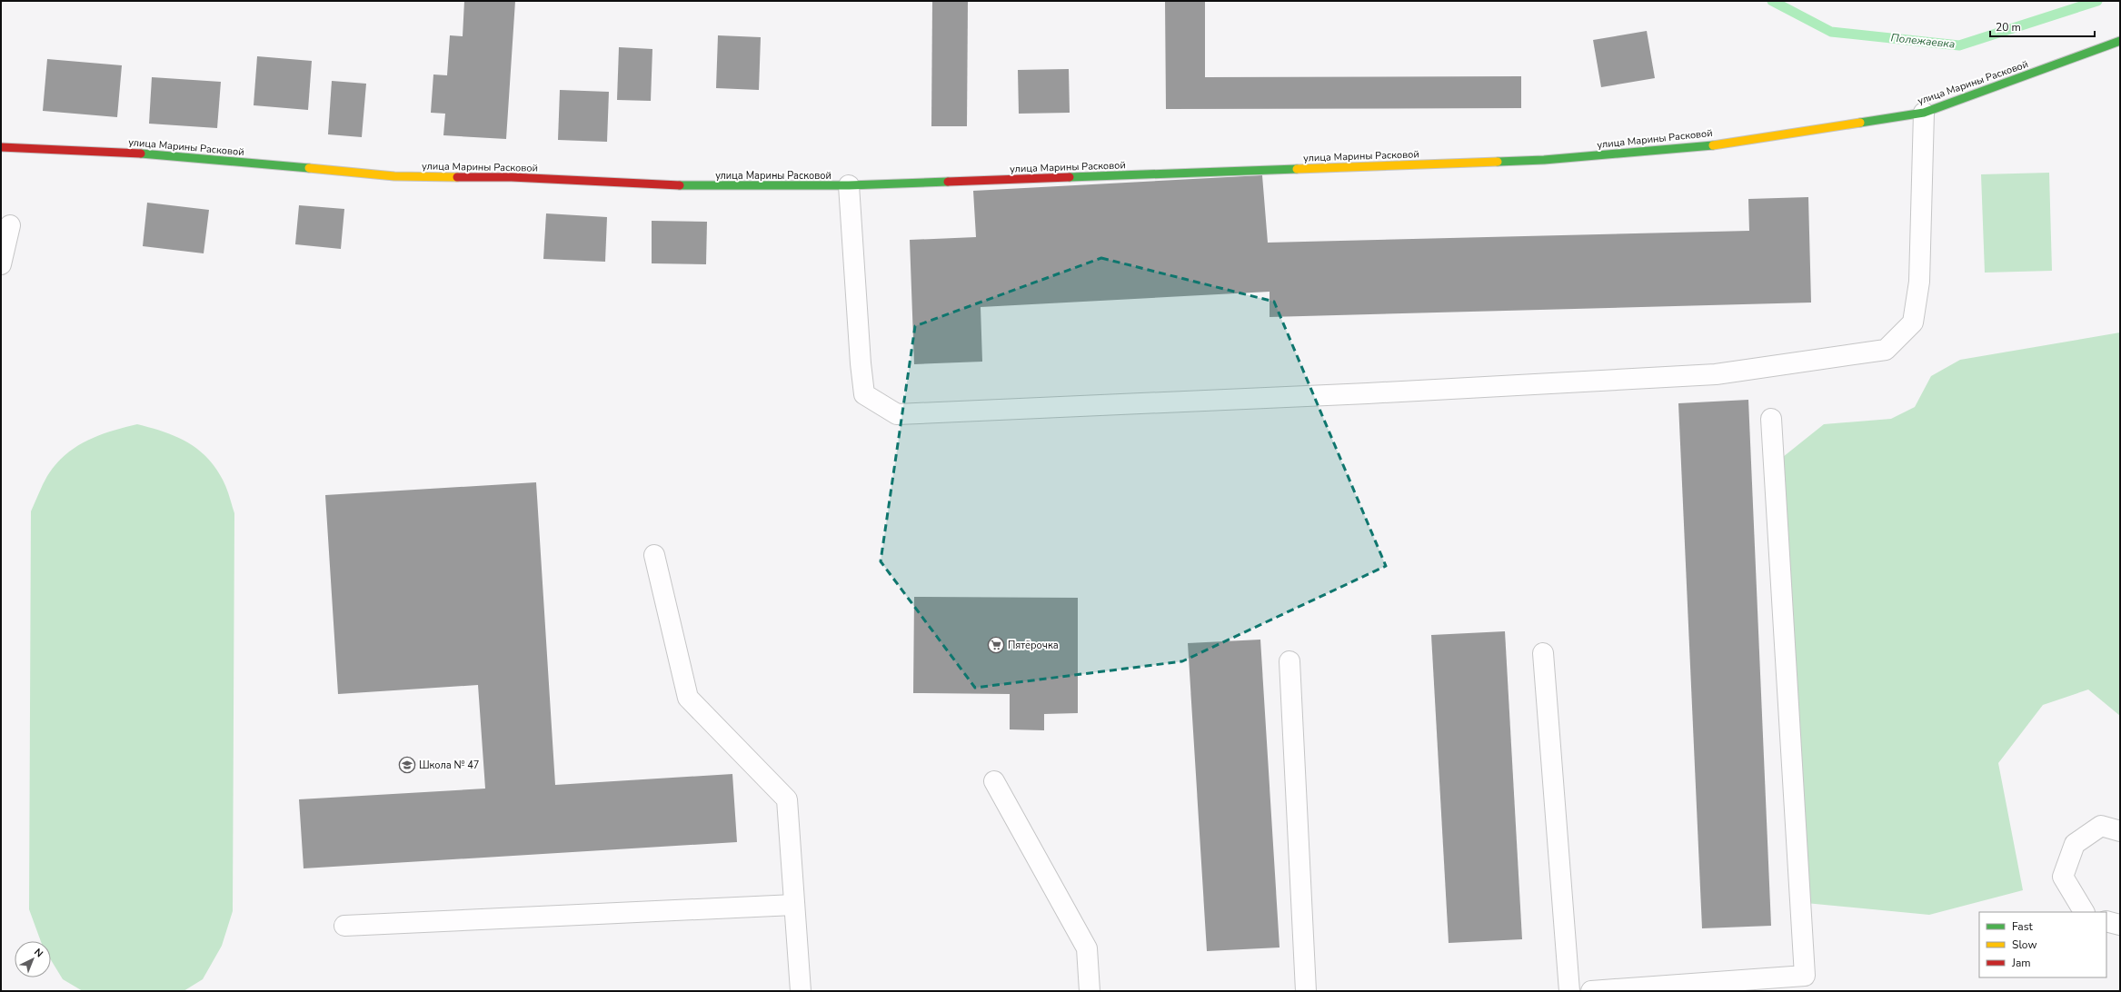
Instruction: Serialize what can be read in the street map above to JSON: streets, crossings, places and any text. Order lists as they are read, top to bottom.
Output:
{
  "streets": {
    "street": ["улица Марины Расковой"]
  },
  "water": ["Полежаевка"],
  "places": {
    "supermarket": ["Пятёрочка"],
    "school or university": ["Школа № 47"]
  },
  "legend": ["Fast", "Slow", "Jam"],
  "scale_bar": "20 m",
  "north": "top right"
}
